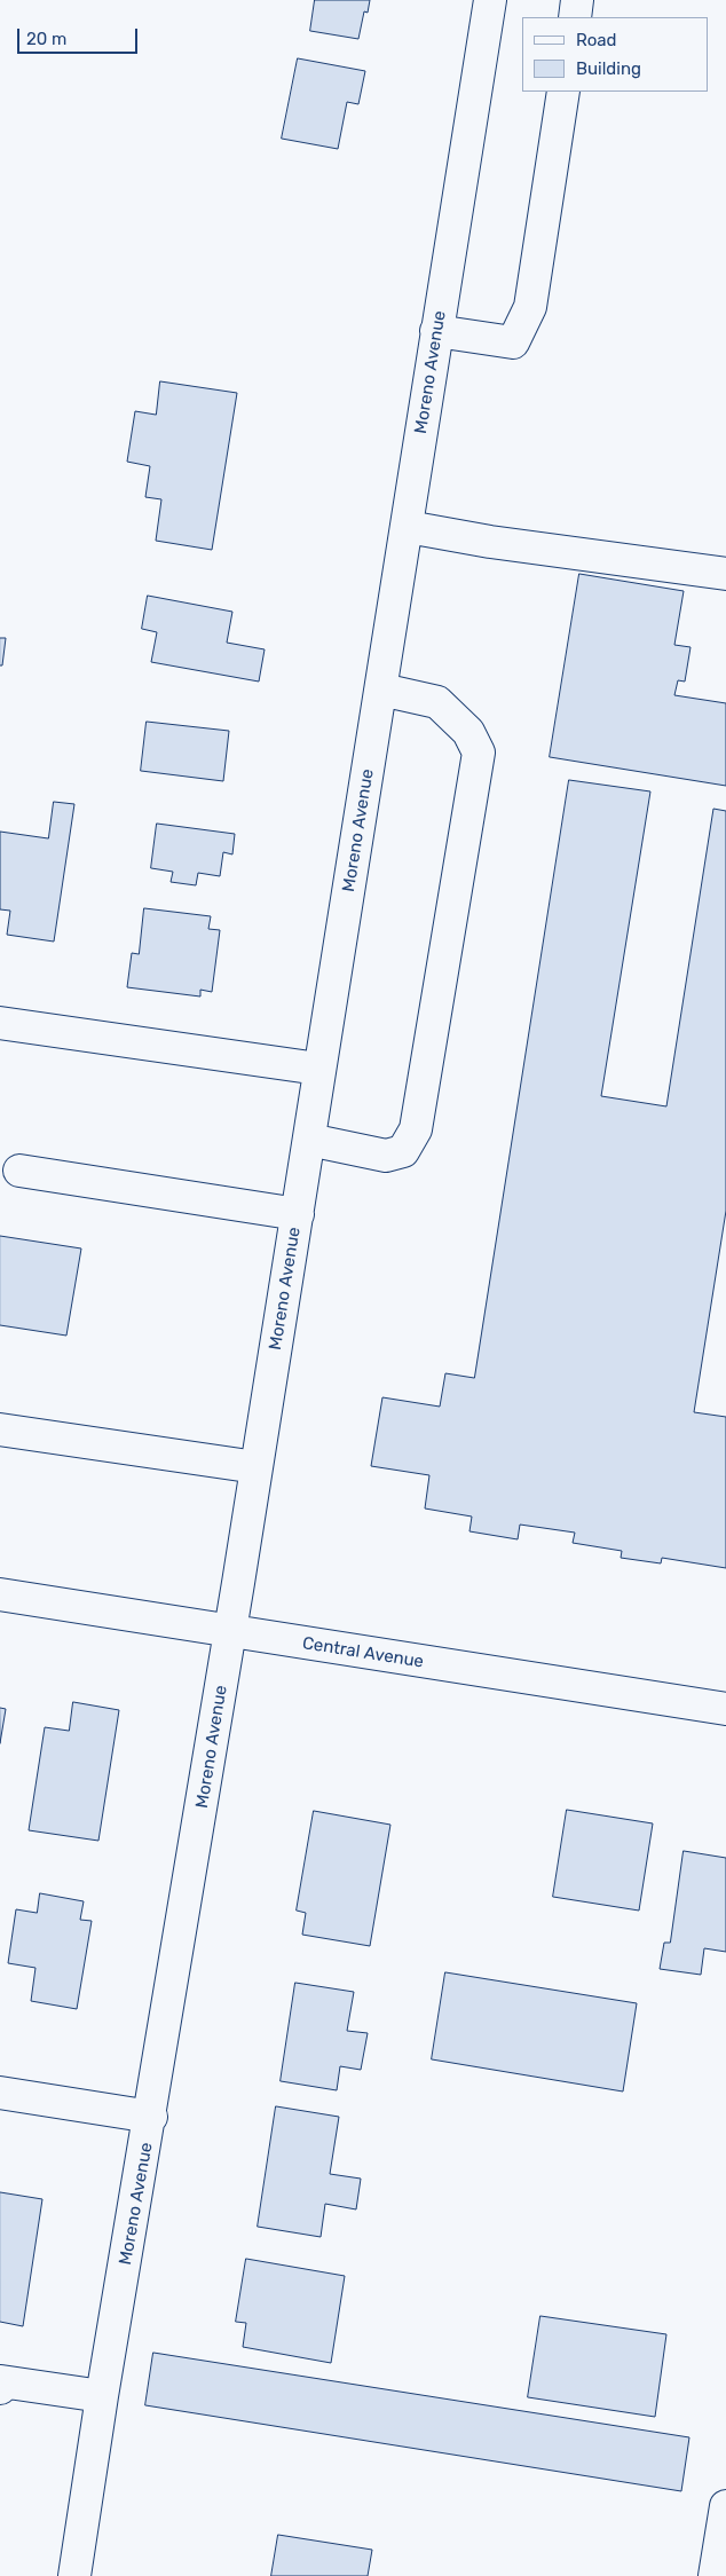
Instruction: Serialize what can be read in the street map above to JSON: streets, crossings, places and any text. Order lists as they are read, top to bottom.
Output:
{
  "streets": {
    "street": ["Moreno Avenue", "Central Avenue"]
  },
  "crossings": [
    ["Moreno Avenue", "Central Avenue"]
  ],
  "legend": ["Road", "Building"],
  "scale_bar": "20 m"
}
